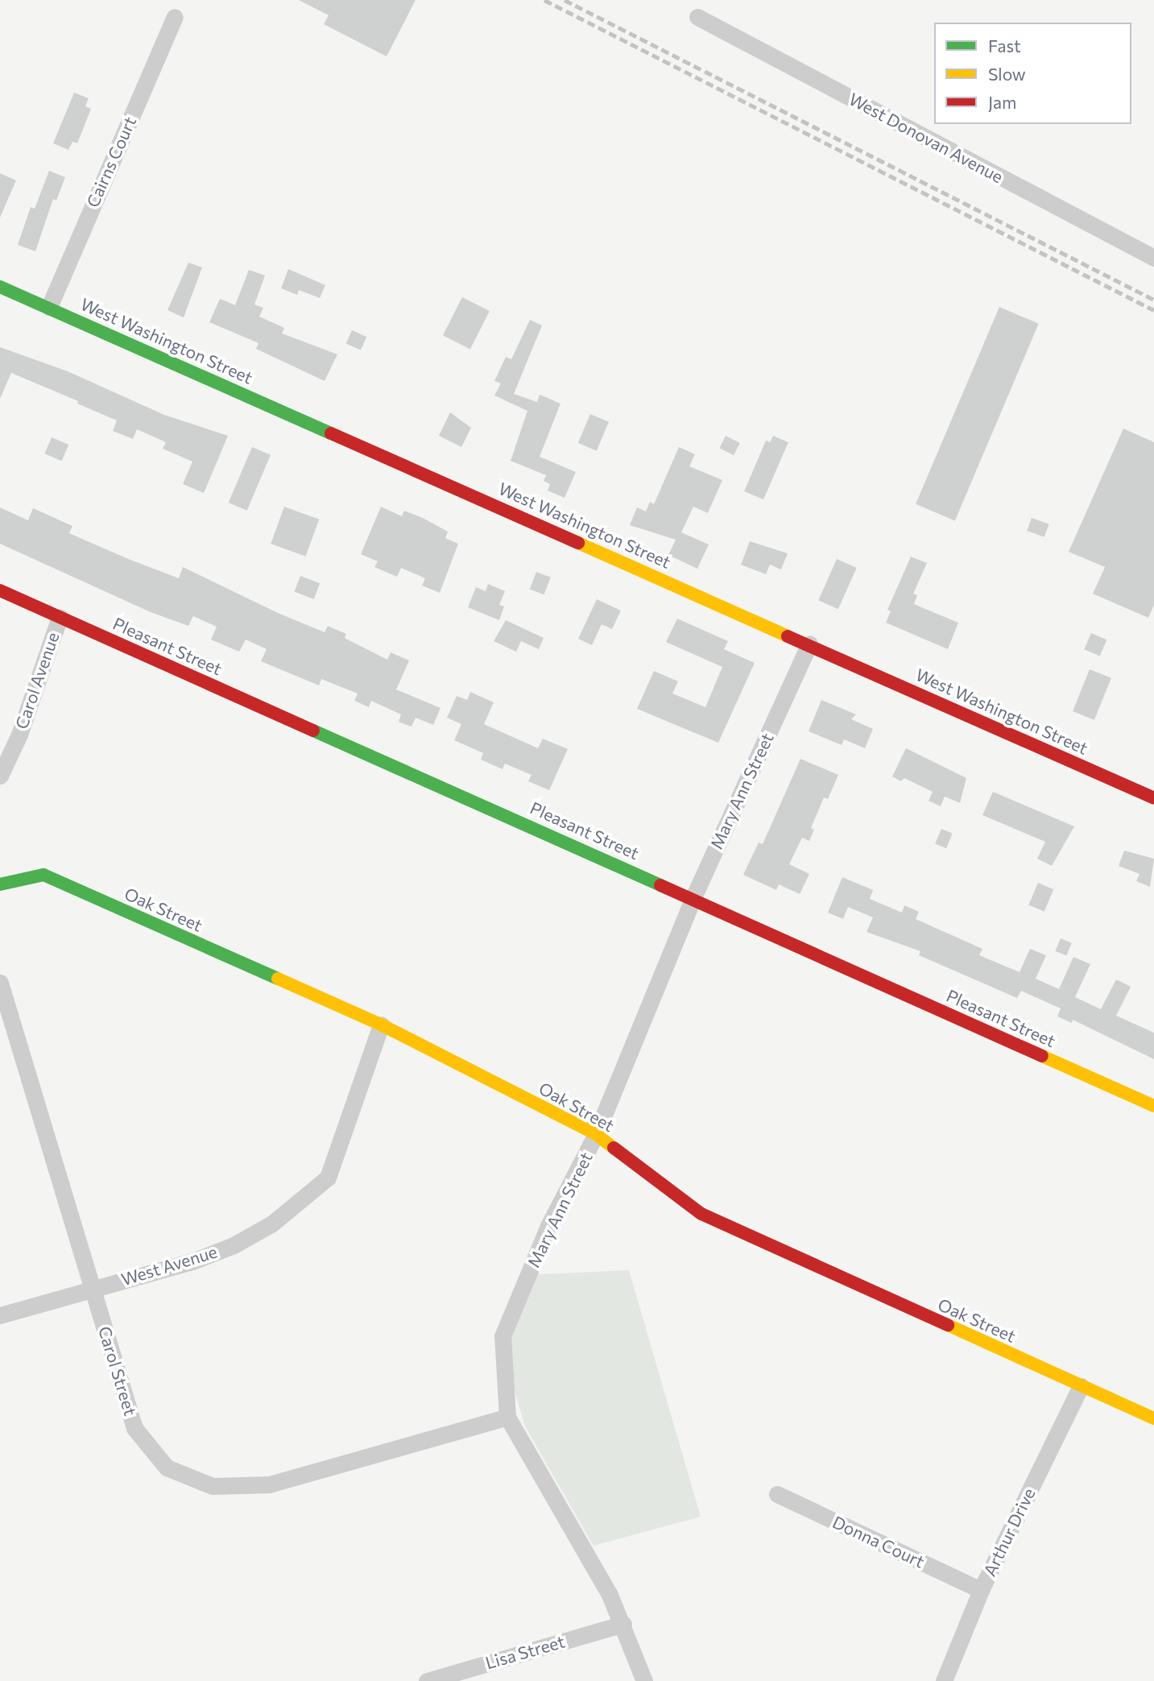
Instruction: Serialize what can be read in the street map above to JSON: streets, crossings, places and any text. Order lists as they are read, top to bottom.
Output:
{
  "streets": {
    "street": [
      "West Donovan Avenue",
      "Cairns Court",
      "West Washington Street",
      "Pleasant Street",
      "Carol Avenue",
      "Mary Ann Street",
      "Oak Street",
      "West Avenue",
      "Carol Street",
      "Arthur Drive",
      "Donna Court",
      "Lisa Street"
    ]
  },
  "crossings": [
    ["Cairns Court", "West Washington Street"],
    ["West Washington Street", "Mary Ann Street"],
    ["Pleasant Street", "Carol Avenue"],
    ["Pleasant Street", "Mary Ann Street"],
    ["Mary Ann Street", "Oak Street"],
    ["Mary Ann Street", "Carol Street"],
    ["Mary Ann Street", "Lisa Street"],
    ["Oak Street", "West Avenue"],
    ["Oak Street", "Arthur Drive"],
    ["West Avenue", "Carol Street"],
    ["Arthur Drive", "Donna Court"]
  ],
  "legend": ["Fast", "Slow", "Jam"]
}
